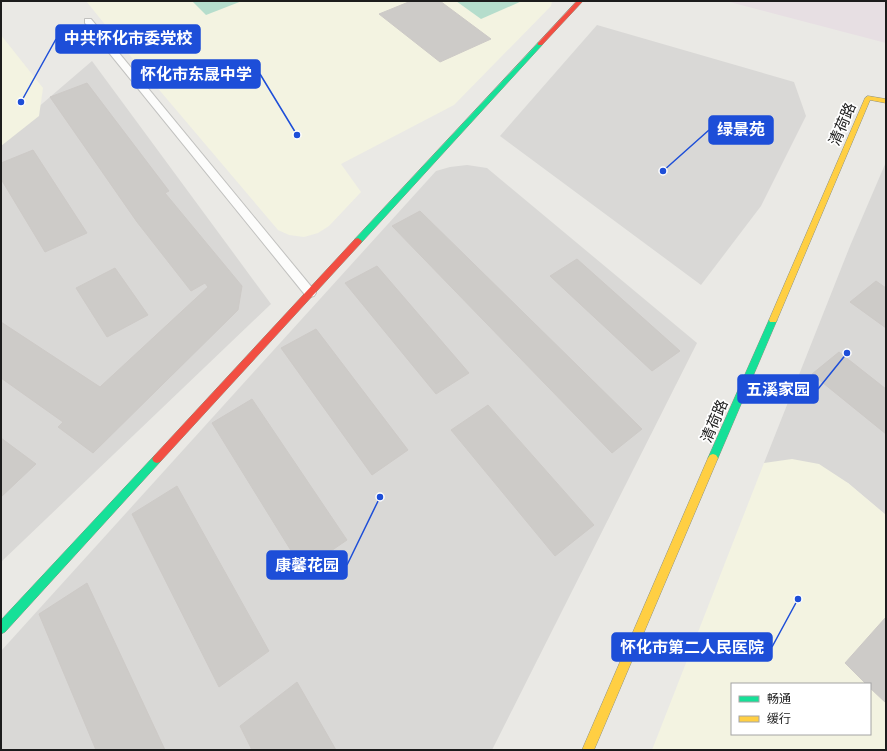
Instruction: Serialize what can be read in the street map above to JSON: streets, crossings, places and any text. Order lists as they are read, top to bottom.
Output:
{
  "streets": {
    "street": ["清荷路"]
  },
  "places": [
    "中共怀化市委党校",
    "怀化市东晟中学",
    "绿景苑",
    "五溪家园",
    "康馨花园",
    "怀化市第二人民医院"
  ],
  "legend": ["畅通", "缓行"]
}
